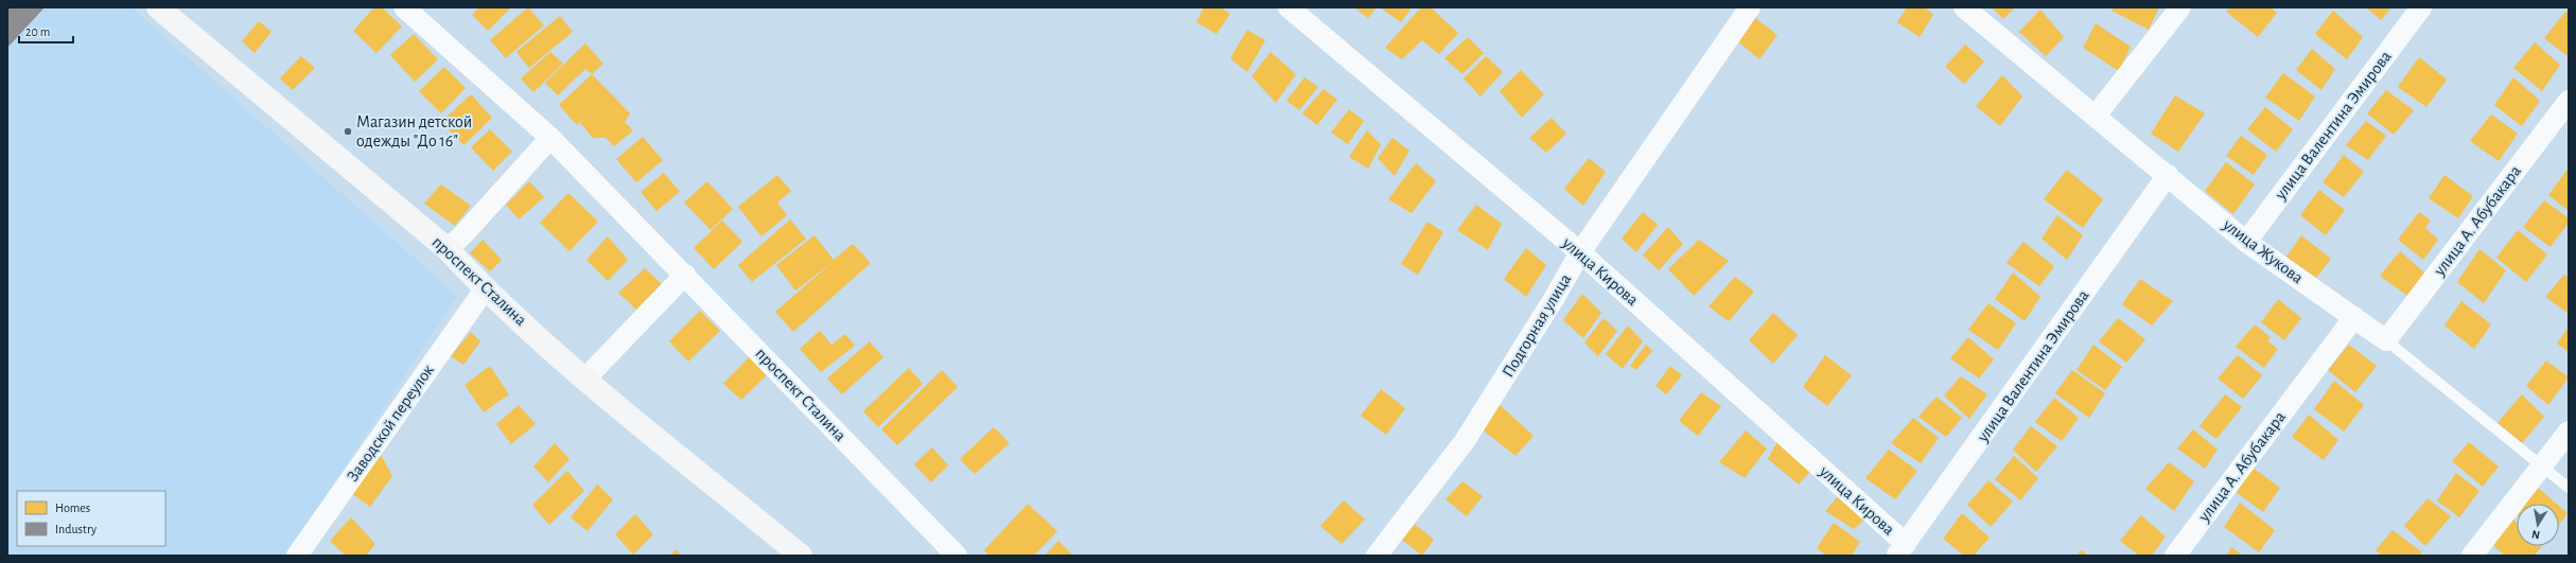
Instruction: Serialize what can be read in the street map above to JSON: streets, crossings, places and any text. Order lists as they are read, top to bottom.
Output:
{
  "streets": {
    "street": [
      "улица Валентина Эмирова",
      "улица А. Абубакара",
      "улица Жукова",
      "улица Кирова",
      "проспект Сталина",
      "Подгорная улица",
      "Заводской переулок"
    ]
  },
  "crossings": [
    ["улица Валентина Эмирова", "улица Жукова"],
    ["улица Валентина Эмирова", "улица Кирова"],
    ["улица А. Абубакара", "улица Жукова"],
    ["улица Кирова", "Подгорная улица"],
    ["проспект Сталина", "Заводской переулок"]
  ],
  "places": ["Магазин детской одежды \"До 16\""],
  "legend": ["Homes", "Industry"],
  "scale_bar": "20 m",
  "north": "bottom"
}
